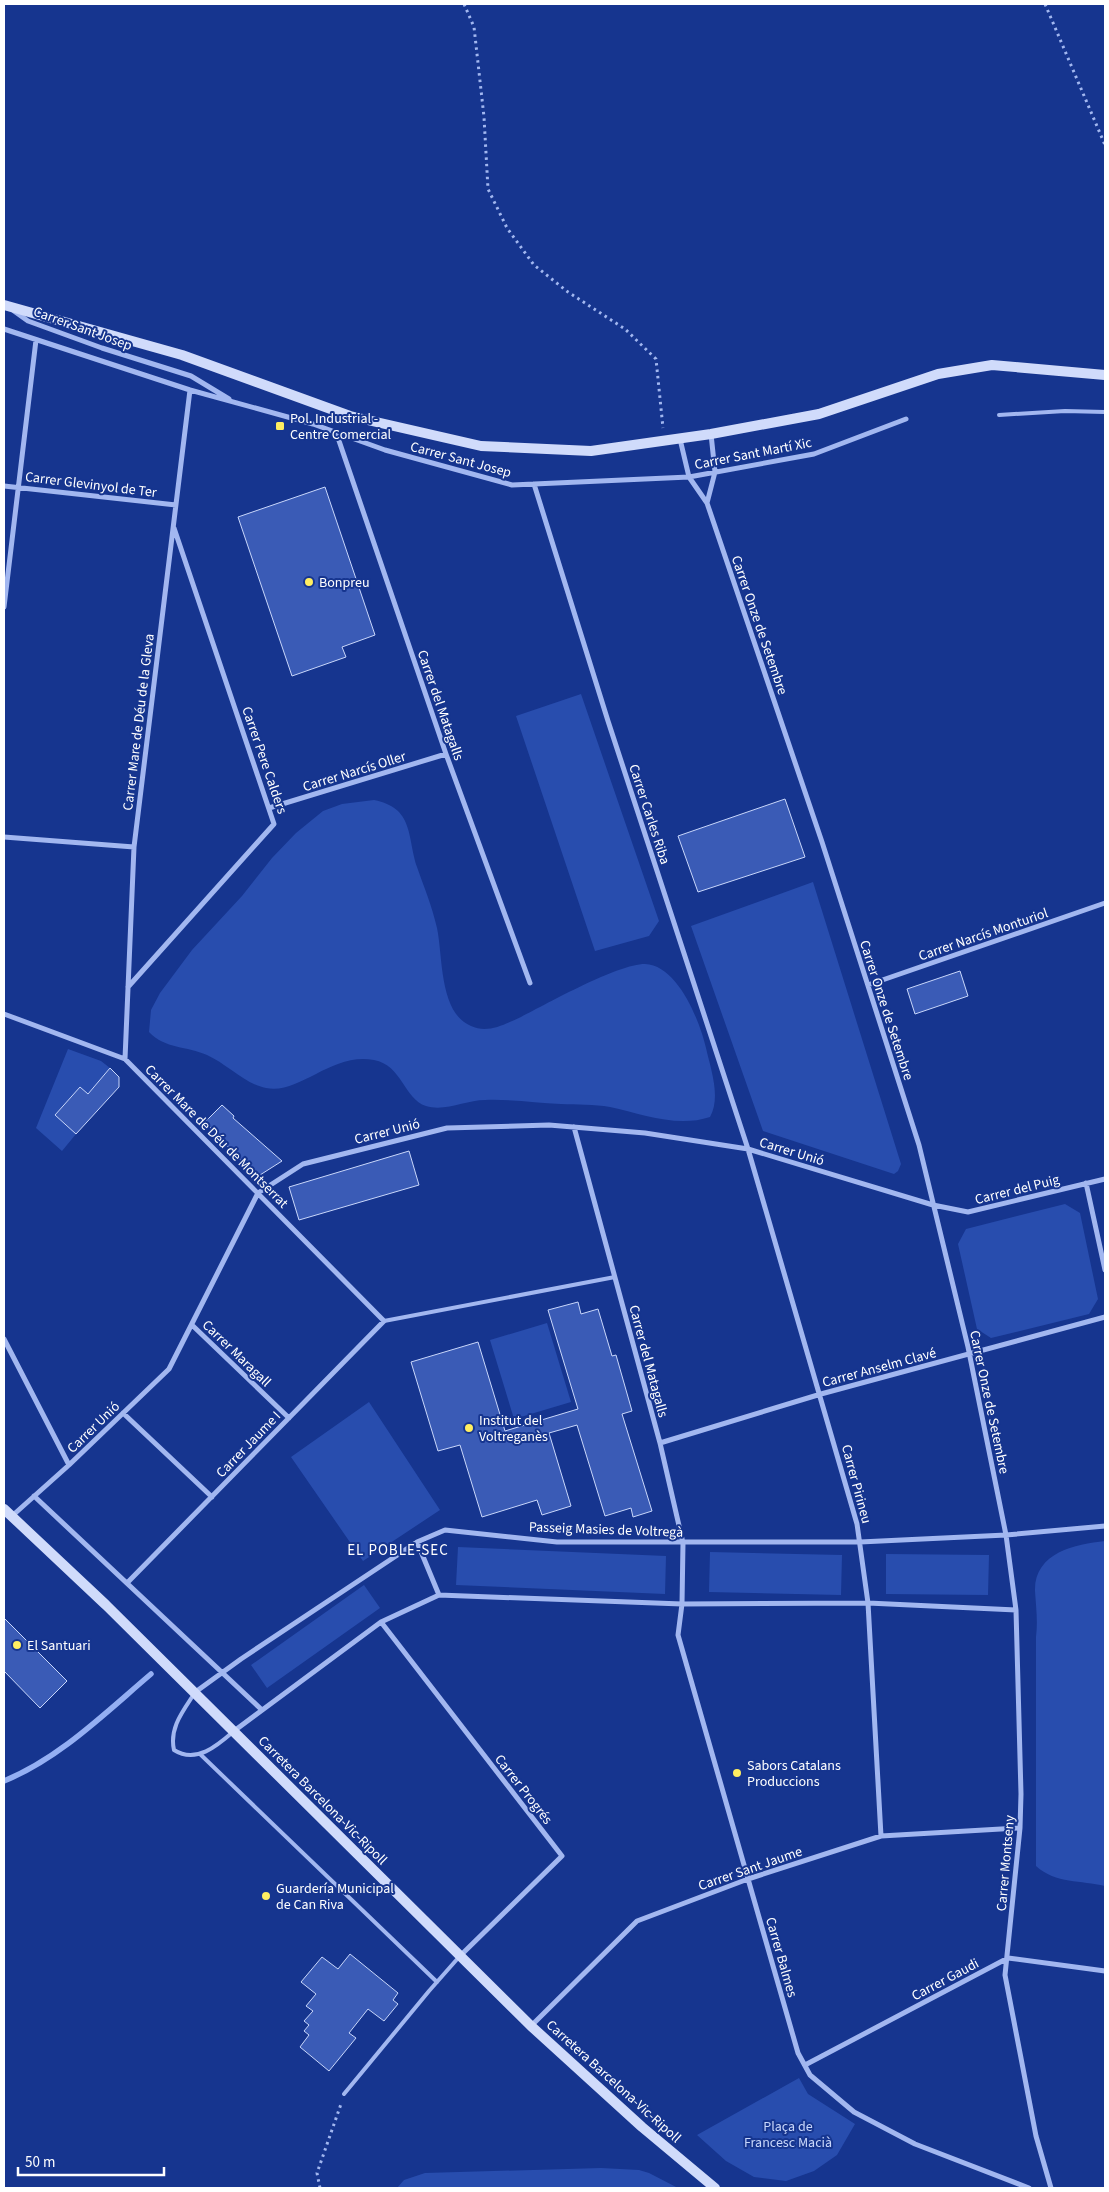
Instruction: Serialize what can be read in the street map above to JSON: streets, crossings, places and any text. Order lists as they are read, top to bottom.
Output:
{
  "streets": {
    "street": [
      "Carrer Sant Josep",
      "Carrer Sant Martí Xic",
      "Carrer Glevinyol de Ter",
      "Carrer Onze de Setembre",
      "Carrer del Matagalls",
      "Carrer Mare de Déu de la Gleva",
      "Carrer Pere Calders",
      "Carrer Narcís Oller",
      "Carrer Carles Riba",
      "Carrer Narcís Monturiol",
      "Carrer Unió",
      "Carrer Mare de Déu de Montserrat",
      "Carrer del Puig",
      "Carrer Maragall",
      "Carrer Anselm Clavé",
      "Carrer Jaume I",
      "Carrer Pirineu",
      "Passeig Masies de Voltregà",
      "Carrer Progrés",
      "Carretera Barcelona-Vic-Ripoll",
      "Carrer Montseny",
      "Carrer Sant Jaume",
      "Carrer Balmes",
      "Carrer Gaudi"
    ]
  },
  "crossings": [
    ["Carrer Sant Josep", "Carrer Sant Martí Xic"],
    ["Carrer Sant Josep", "Carrer Onze de Setembre"],
    ["Carrer Sant Josep", "Carrer del Matagalls"],
    ["Carrer Sant Josep", "Carrer Mare de Déu de la Gleva"],
    ["Carrer Sant Josep", "Carrer Carles Riba"],
    ["Carrer Sant Martí Xic", "Carrer Onze de Setembre"],
    ["Carrer Glevinyol de Ter", "Carrer Mare de Déu de la Gleva"],
    ["Carrer Onze de Setembre", "Carrer Narcís Monturiol"],
    ["Carrer Onze de Setembre", "Carrer Unió"],
    ["Carrer Onze de Setembre", "Carrer del Puig"],
    ["Carrer Onze de Setembre", "Carrer Anselm Clavé"],
    ["Carrer Onze de Setembre", "Passeig Masies de Voltregà"],
    ["Carrer Onze de Setembre", "Carrer Montseny"],
    ["Carrer del Matagalls", "Carrer Narcís Oller"],
    ["Carrer del Matagalls", "Carrer Unió"],
    ["Carrer del Matagalls", "Carrer Anselm Clavé"],
    ["Carrer del Matagalls", "Passeig Masies de Voltregà"],
    ["Carrer del Matagalls", "Carrer Balmes"],
    ["Carrer Mare de Déu de la Gleva", "Carrer Pere Calders"],
    ["Carrer Mare de Déu de la Gleva", "Carrer Mare de Déu de Montserrat"],
    ["Carrer Pere Calders", "Carrer Narcís Oller"],
    ["Carrer Carles Riba", "Carrer Unió"],
    ["Carrer Carles Riba", "Carrer Pirineu"],
    ["Carrer Unió", "Carrer Mare de Déu de Montserrat"],
    ["Carrer Unió", "Carrer del Puig"],
    ["Carrer Unió", "Carrer Maragall"],
    ["Carrer Unió", "Carrer Pirineu"],
    ["Carrer Unió", "Carretera Barcelona-Vic-Ripoll"],
    ["Carrer Mare de Déu de Montserrat", "Carrer Jaume I"],
    ["Carrer Maragall", "Carrer Jaume I"],
    ["Carrer Anselm Clavé", "Carrer Pirineu"],
    ["Carrer Pirineu", "Passeig Masies de Voltregà"],
    ["Carrer Pirineu", "Carrer Sant Jaume"],
    ["Passeig Masies de Voltregà", "Carretera Barcelona-Vic-Ripoll"],
    ["Passeig Masies de Voltregà", "Carrer Montseny"],
    ["Carrer Progrés", "Carretera Barcelona-Vic-Ripoll"],
    ["Carretera Barcelona-Vic-Ripoll", "Carrer Sant Jaume"],
    ["Carrer Montseny", "Carrer Sant Jaume"],
    ["Carrer Montseny", "Carrer Gaudi"],
    ["Carrer Sant Jaume", "Carrer Balmes"],
    ["Carrer Balmes", "Carrer Gaudi"]
  ],
  "districts": ["EL POBLE-SEC"],
  "parks": ["Plaça de Francesc Macià"],
  "places": {
    "transit": ["Pol. Industrial - Centre Comercial"],
    "other": [
      "Bonpreu",
      "Institut del Voltreganès",
      "El Santuari",
      "Sabors Catalans Produccions",
      "Guardería Municipal de Can Riva"
    ]
  },
  "scale_bar": "50 m"
}
